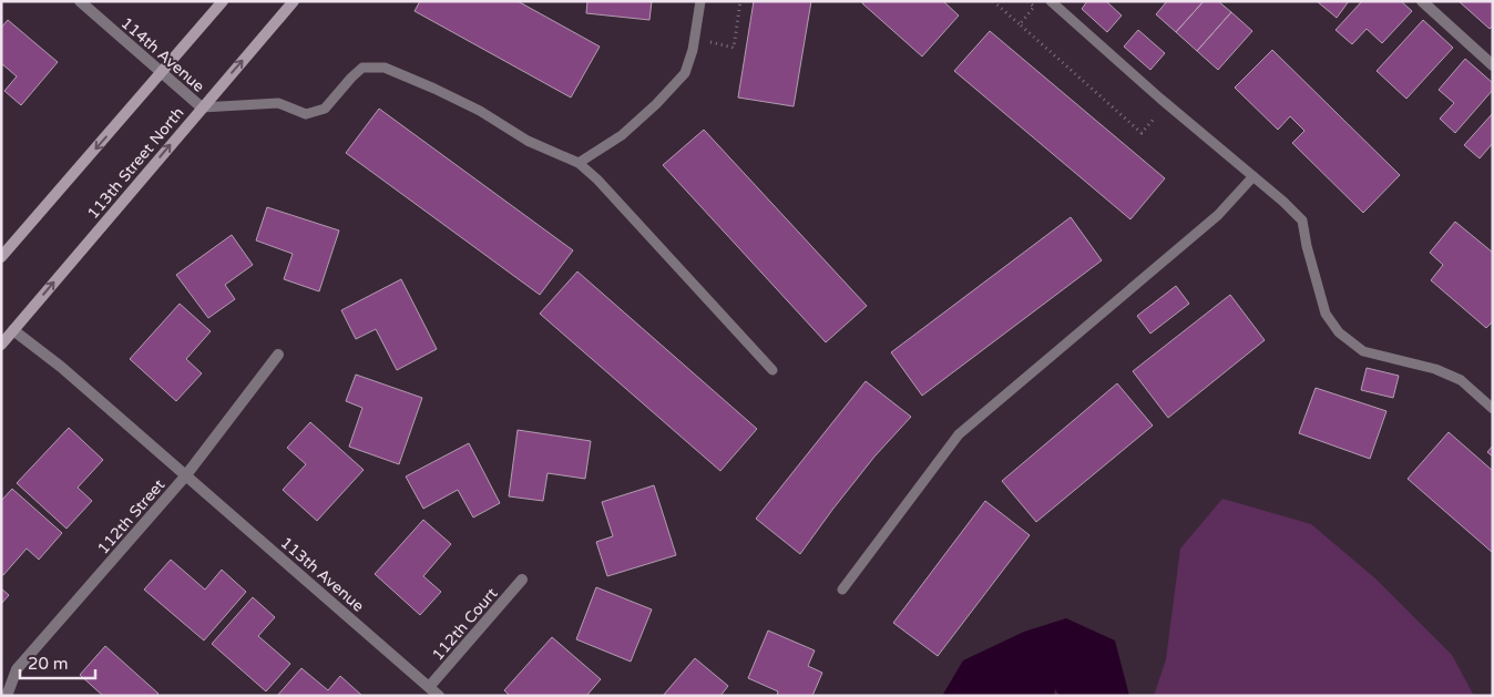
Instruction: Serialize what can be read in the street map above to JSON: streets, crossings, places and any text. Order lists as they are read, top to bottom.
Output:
{
  "streets": {
    "main road": ["113th Street North"],
    "street": [
      "114th Avenue",
      "112th Street",
      "113th Avenue",
      "112th Court"
    ]
  },
  "crossings": [
    ["114th Avenue", "113th Street North"],
    ["113th Street North", "113th Avenue"],
    ["112th Street", "113th Avenue"],
    ["113th Avenue", "112th Court"]
  ],
  "scale_bar": "20 m"
}
